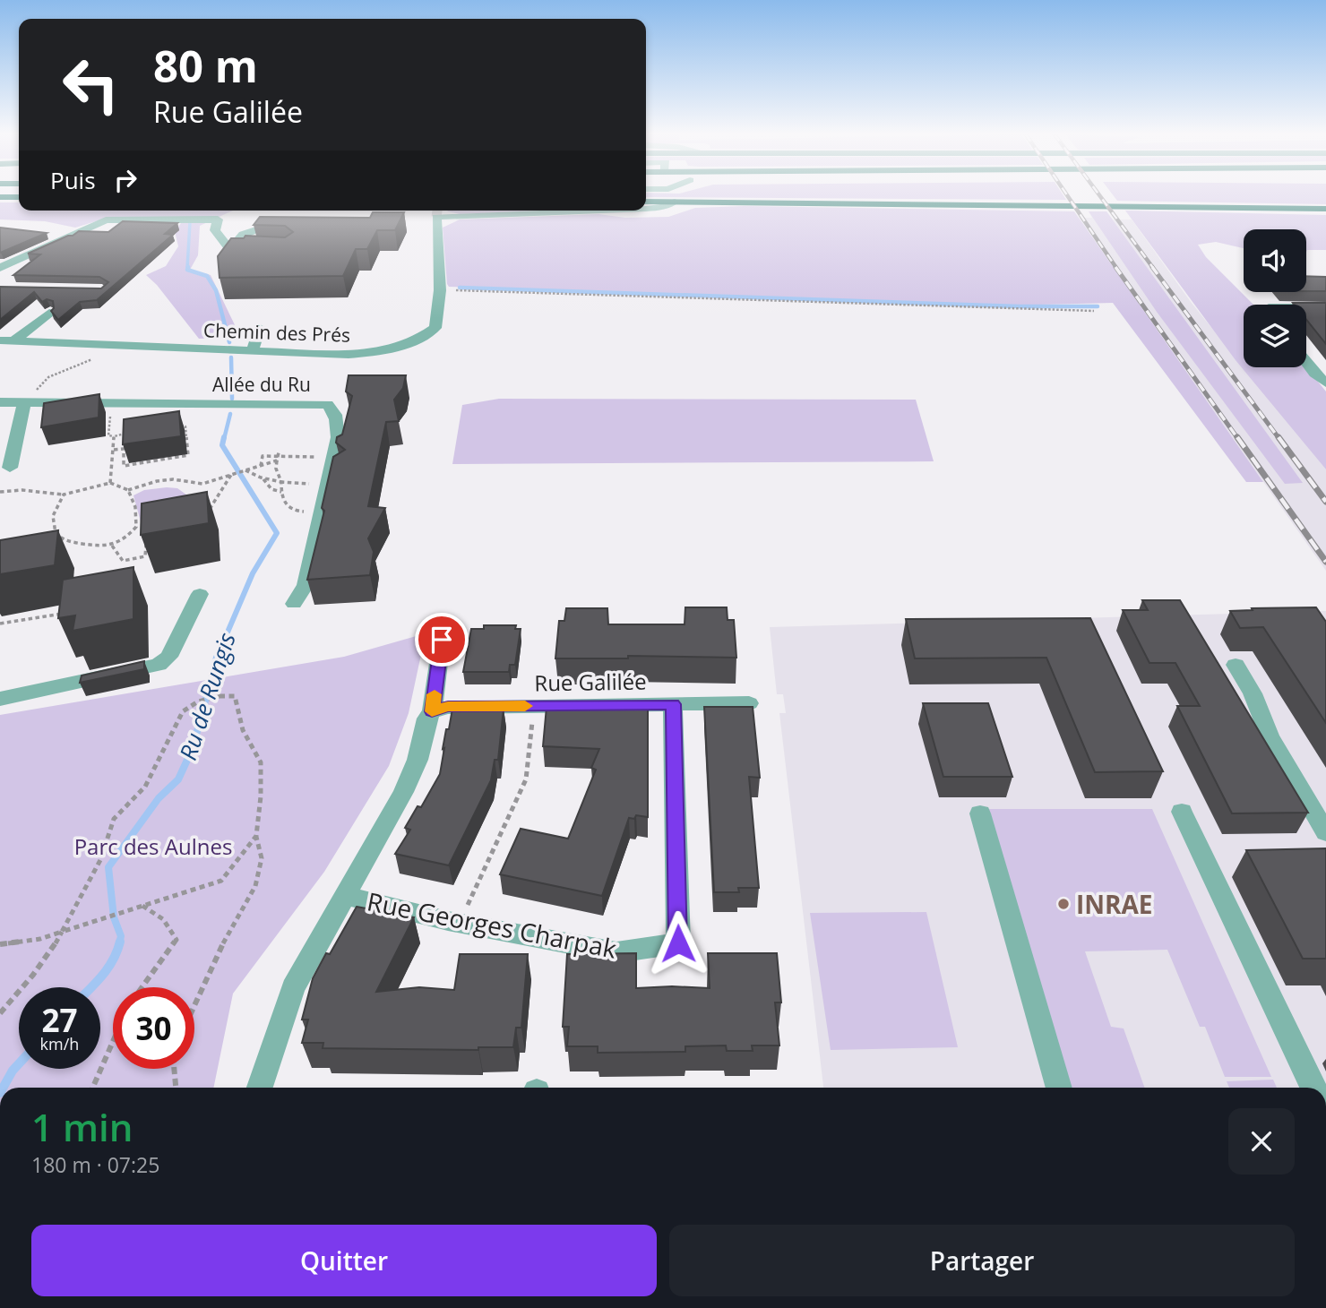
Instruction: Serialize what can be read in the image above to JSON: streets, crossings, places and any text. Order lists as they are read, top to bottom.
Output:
{
  "streets": {
    "street": [
      "Chemin des Prés",
      "Allée du Ru",
      "Rue Galilée",
      "Rue Georges Charpak"
    ]
  },
  "crossings": [
    ["Rue Galilée", "Rue Georges Charpak"]
  ],
  "water": ["Ru de Rungis"],
  "parks": ["Parc des Aulnes"],
  "places": ["INRAE"],
  "page": {
    "turn": ["80 m", "Rue Galilée"],
    "then": "Puis",
    "speed": "27 km/h",
    "limit": "30",
    "heading": ["1 min", "180 m · 07:25"],
    "buttons": ["Quitter", "Partager"]
  }
}
